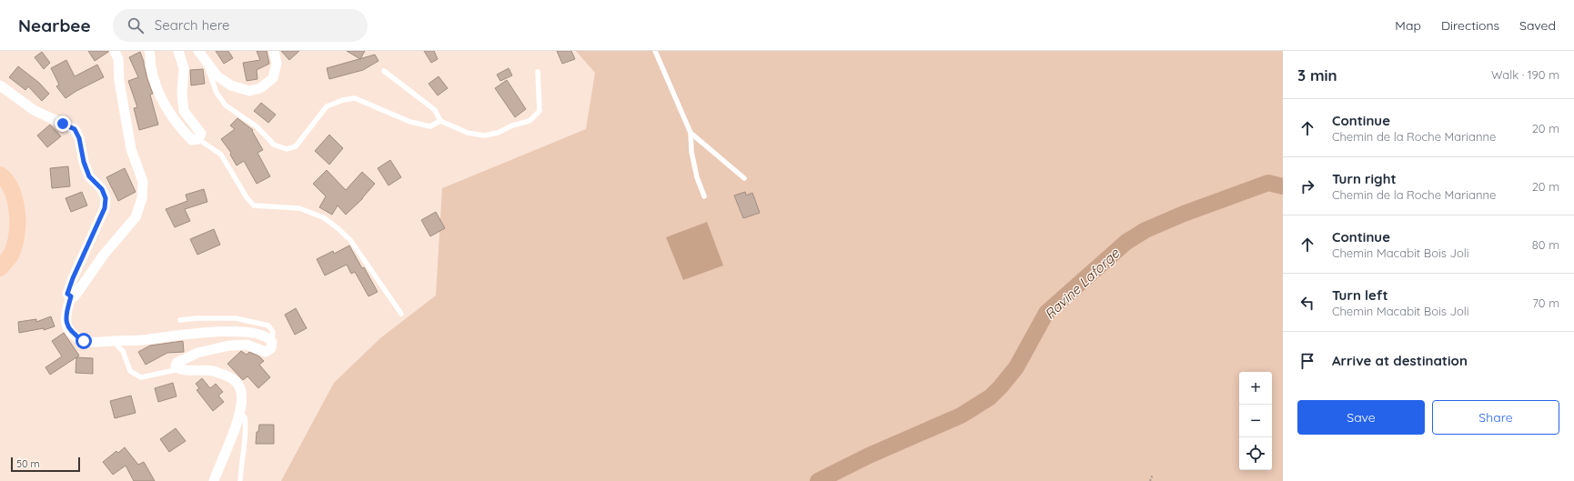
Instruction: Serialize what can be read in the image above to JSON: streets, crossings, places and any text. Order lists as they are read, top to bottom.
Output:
{
  "water": ["Ravine Laforge"],
  "scale_bar": "50 m",
  "page": {
    "header": "Nearbee",
    "search": "Search here",
    "nav": ["Map", "Directions", "Saved"],
    "heading": ["3 min", "Walk · 190 m"],
    "list": [
      ["Continue", "Chemin de la Roche Marianne", "20 m"],
      ["Turn right", "Chemin de la Roche Marianne", "20 m"],
      ["Continue", "Chemin Macabit Bois Joli", "80 m"],
      ["Turn left", "Chemin Macabit Bois Joli", "70 m"],
      "Arrive at destination"
    ],
    "map_buttons": ["+", "−"],
    "buttons": ["Save", "Share"],
    "scale": "50 m"
  }
}
